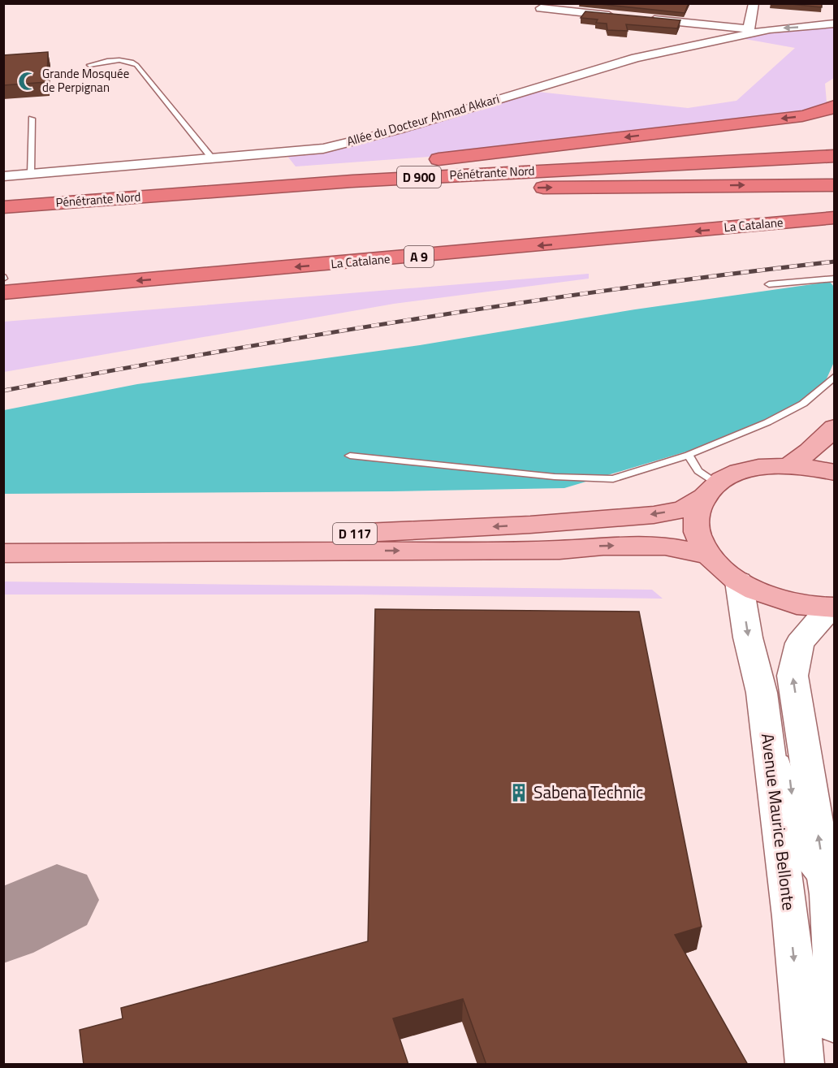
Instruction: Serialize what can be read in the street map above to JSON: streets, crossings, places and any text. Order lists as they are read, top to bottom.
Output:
{
  "streets": {
    "highway": [
      "Pénétrante Nord",
      "D 900",
      "La Catalane",
      "A 9"
    ],
    "main road": ["D 117"],
    "street": ["Allée du Docteur Ahmad Akkari", "Avenue Maurice Bellonte"]
  },
  "places": {
    "mosque": ["Grande Mosquée de Perpignan"],
    "building": ["Sabena Technic"]
  }
}
